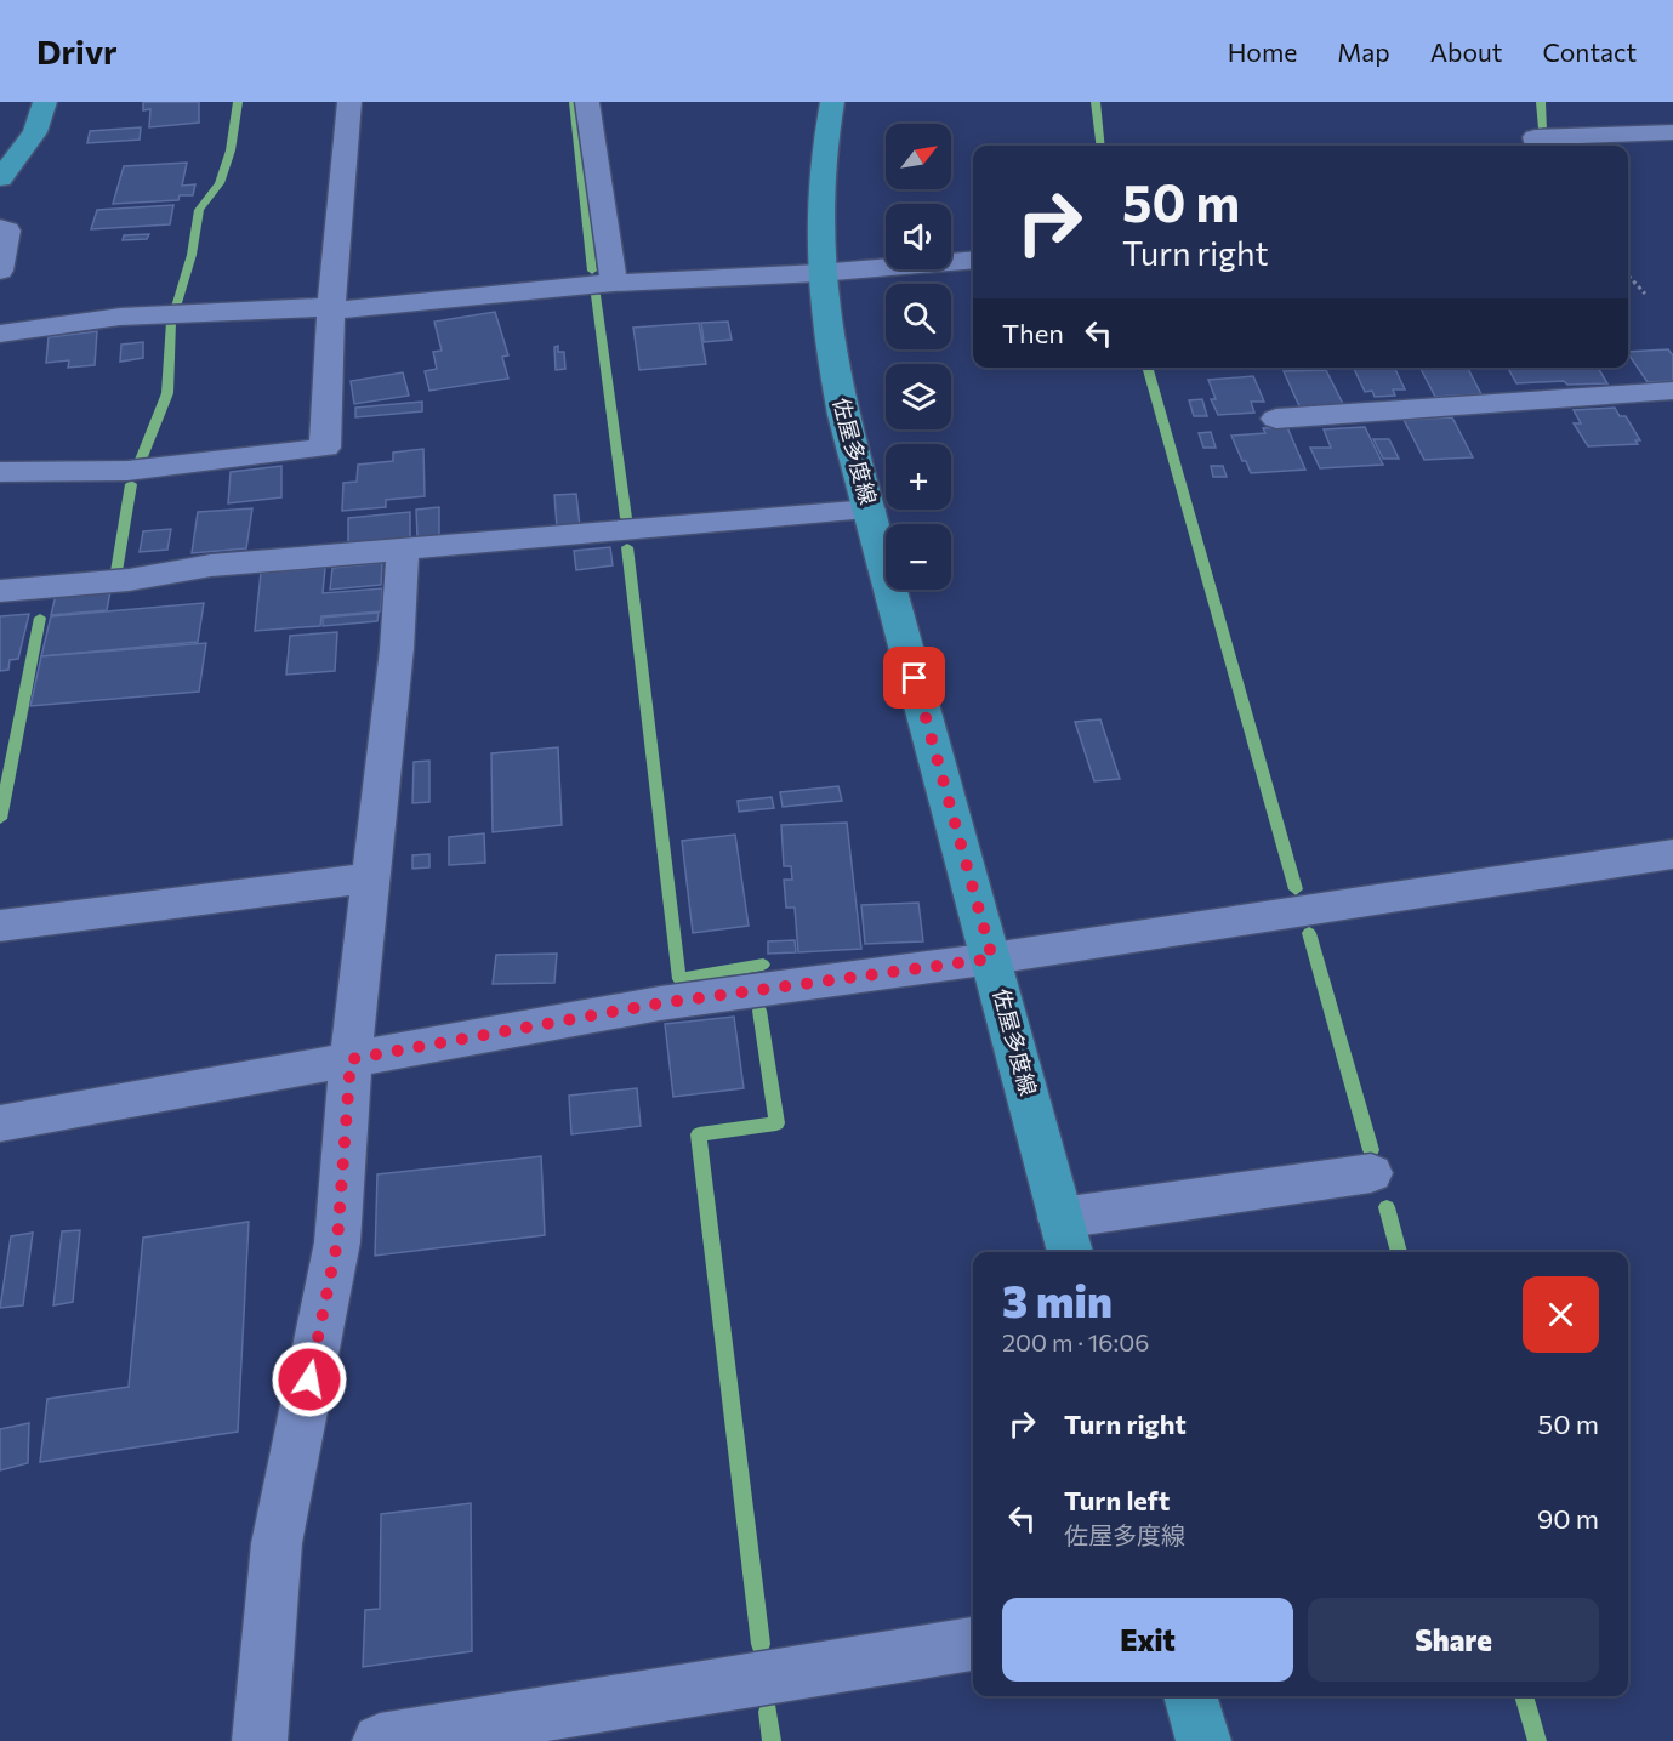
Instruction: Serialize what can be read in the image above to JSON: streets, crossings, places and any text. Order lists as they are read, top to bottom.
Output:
{
  "streets": {
    "main road": ["佐屋多度線"]
  },
  "north": "top right",
  "page": {
    "header": "Drivr",
    "nav": [
      "Home",
      "Map",
      "About",
      "Contact"
    ],
    "map_buttons": ["+", "−"],
    "turn": ["50 m", "Turn right"],
    "then": "Then",
    "heading": ["3 min", "200 m · 16:06"],
    "list": [
      {
        "name": "Turn right",
        "value": "50 m"
      },
      {
        "name": "Turn left",
        "note": "佐屋多度線",
        "value": "90 m"
      }
    ],
    "buttons": ["Exit", "Share"]
  }
}
